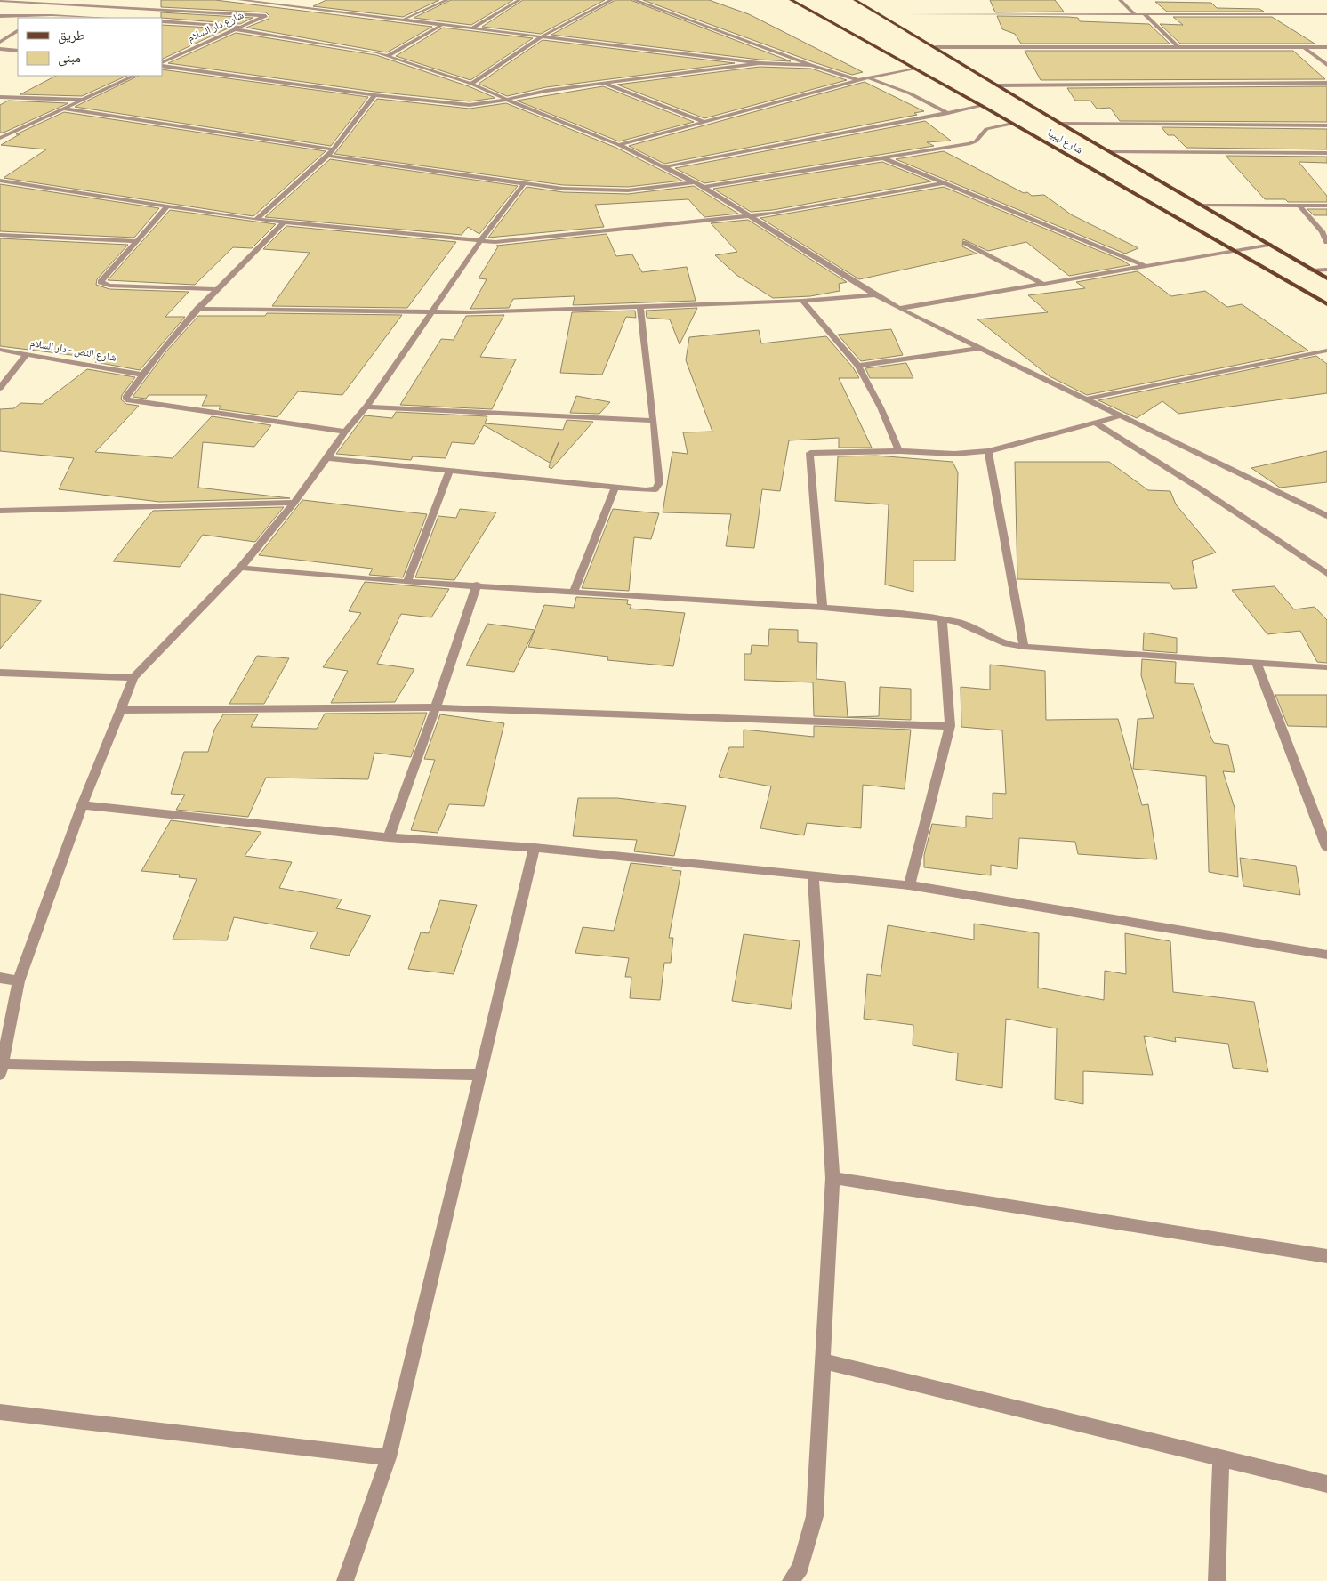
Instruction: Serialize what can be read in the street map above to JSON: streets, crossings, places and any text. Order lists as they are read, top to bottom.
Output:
{
  "streets": {
    "main road": ["شارع ليبيا"],
    "street": ["شارع دار السلام", "شارع النص - دار السلام"]
  },
  "legend": ["طريق", "مبنى"]
}
